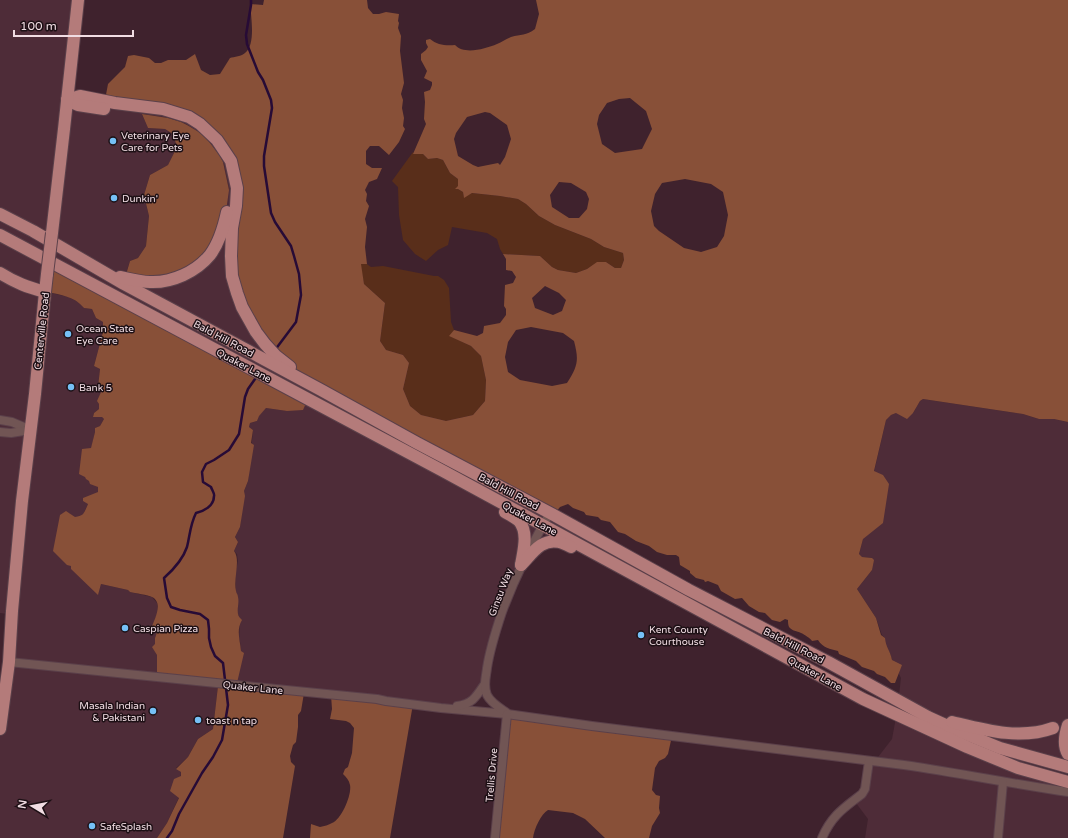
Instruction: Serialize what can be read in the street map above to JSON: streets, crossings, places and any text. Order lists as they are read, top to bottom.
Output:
{
  "streets": {
    "main road": ["Centerville Road", "Bald Hill Road", "Quaker Lane"],
    "street": ["Ginsu Way", "Trellis Drive"]
  },
  "crossings": [
    ["Centerville Road", "Quaker Lane"],
    ["Bald Hill Road", "Ginsu Way"],
    ["Quaker Lane", "Ginsu Way"],
    ["Quaker Lane", "Trellis Drive"]
  ],
  "places": [
    "Veterinary Eye Care for Pets",
    "Dunkin'",
    "Ocean State Eye Care",
    "Bank 5",
    "Caspian Pizza",
    "Kent County Courthouse",
    "Masala Indian & Pakistani",
    "toast n tap",
    "SafeSplash"
  ],
  "scale_bar": "100 m",
  "north": "left"
}
